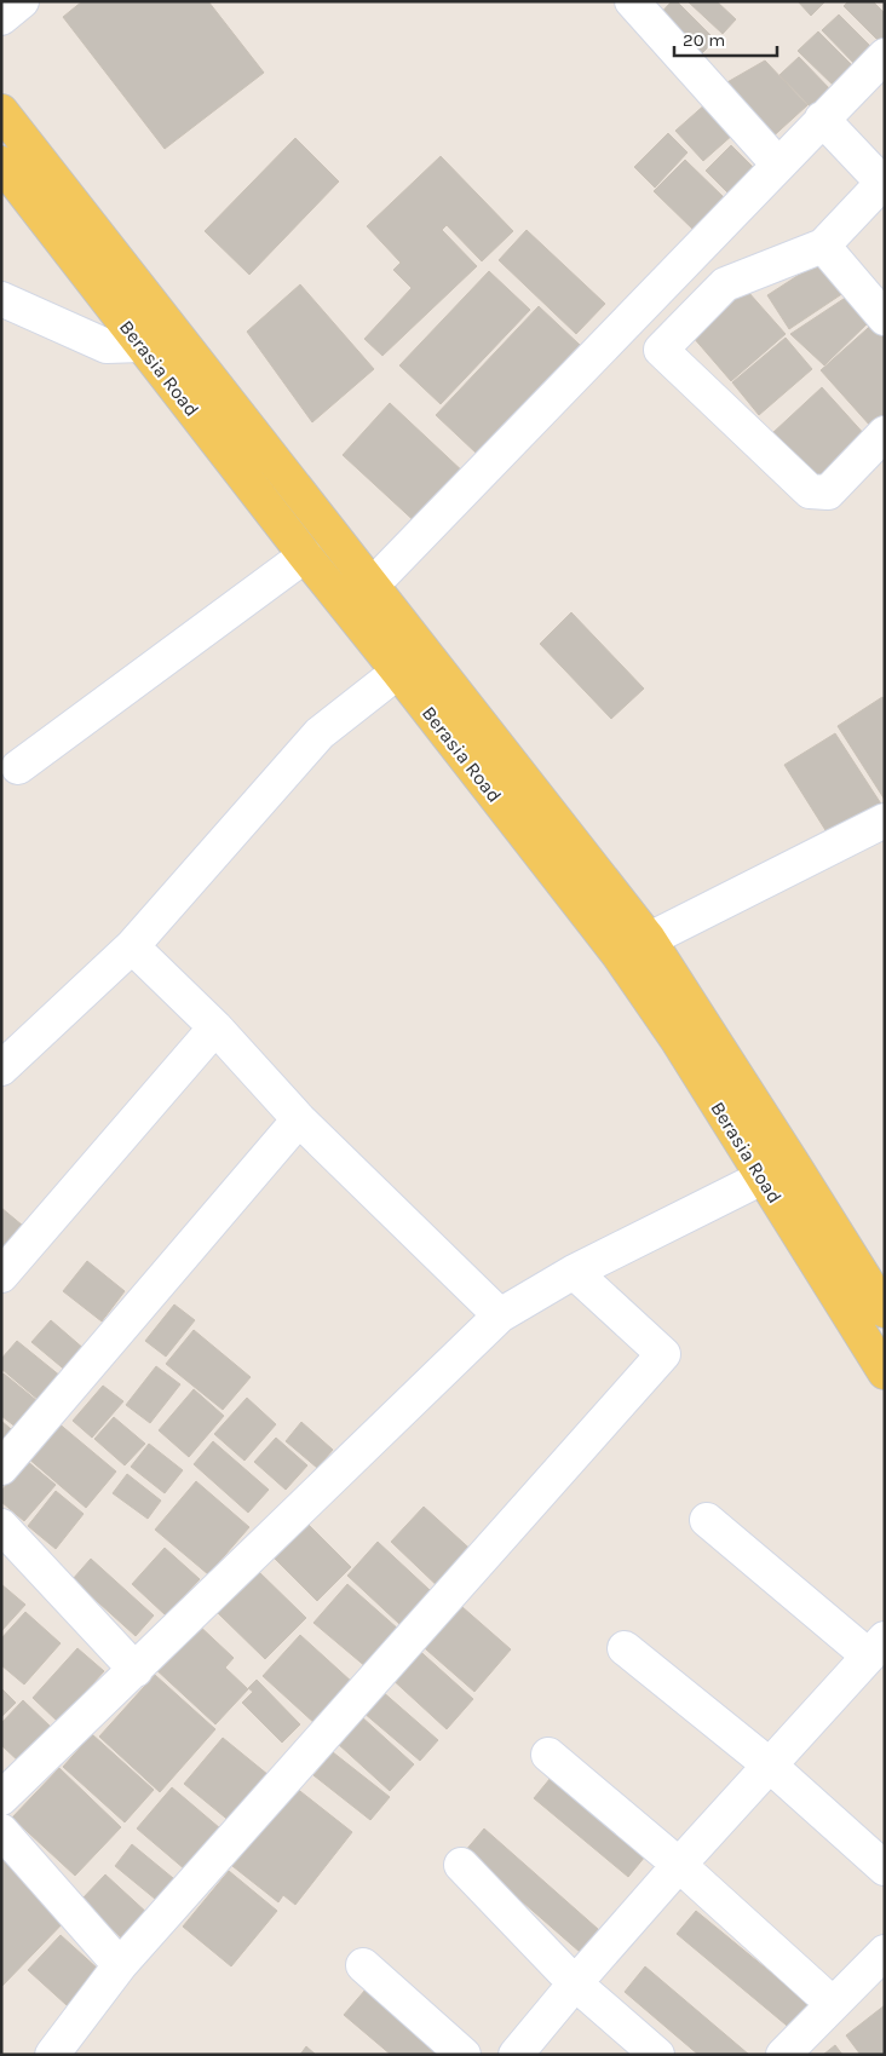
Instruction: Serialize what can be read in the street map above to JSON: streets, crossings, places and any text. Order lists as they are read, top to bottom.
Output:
{
  "streets": {
    "main road": ["Berasia Road"]
  },
  "scale_bar": "20 m"
}
